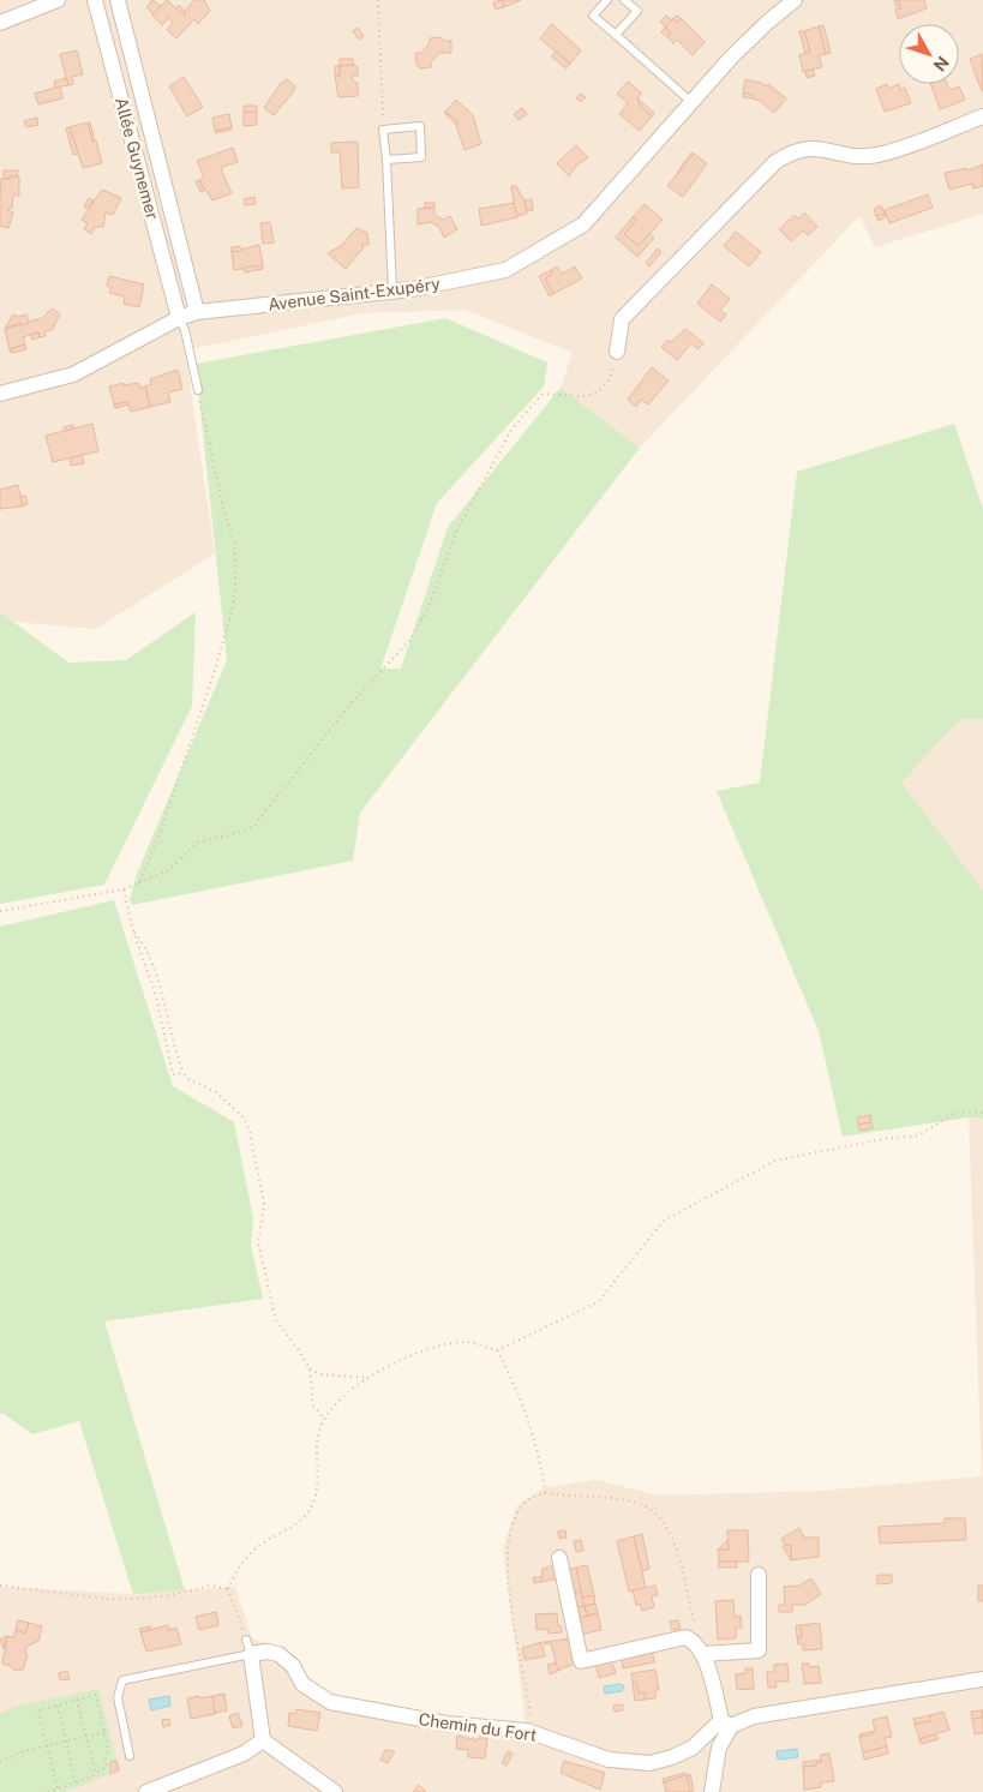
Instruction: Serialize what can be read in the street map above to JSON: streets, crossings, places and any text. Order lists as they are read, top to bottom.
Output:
{
  "streets": {
    "street": ["Allée Guynemer", "Avenue Saint-Exupéry", "Chemin du Fort"]
  },
  "crossings": [
    ["Allée Guynemer", "Avenue Saint-Exupéry"]
  ],
  "north": "bottom right"
}
